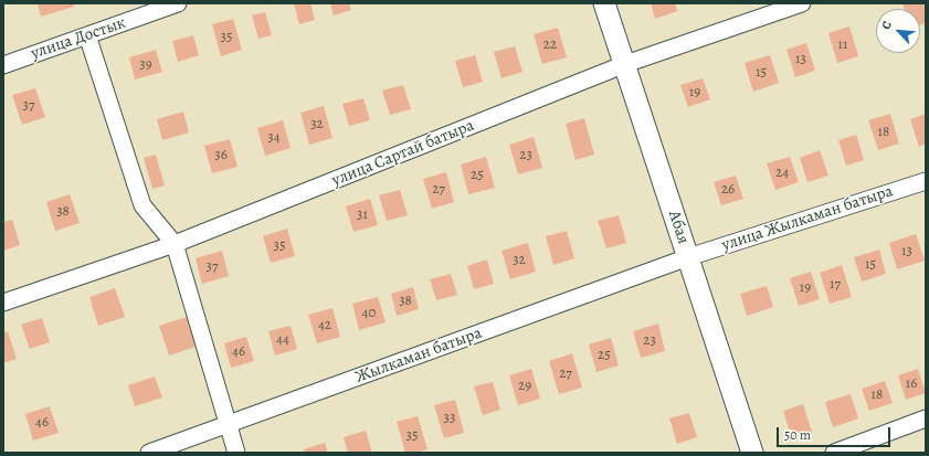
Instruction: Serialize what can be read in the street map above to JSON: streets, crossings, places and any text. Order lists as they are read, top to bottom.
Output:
{
  "streets": {
    "street": [
      "улица Достык",
      "улица Сартай батыра",
      "улица Жылкаман батыра",
      "Абая",
      "Жылкаман батыра"
    ]
  },
  "crossings": [
    ["улица Сартай батыра", "Абая"],
    ["улица Жылкаман батыра", "Абая"],
    ["улица Жылкаман батыра", "Жылкаман батыра"],
    ["Абая", "Жылкаман батыра"]
  ],
  "house_numbers": [
    "35",
    "22",
    "11",
    "13",
    "39",
    "15",
    "19",
    "37",
    "32",
    "18",
    "34",
    "36",
    "23",
    "24",
    "25",
    "27",
    "26",
    "38",
    "31",
    "35",
    "13",
    "32",
    "15",
    "37",
    "17",
    "19",
    "38",
    "40",
    "42",
    "44",
    "23",
    "46",
    "25",
    "27",
    "16",
    "29",
    "18",
    "33",
    "46",
    "35"
  ],
  "scale_bar": "50 m",
  "north": "top left"
}
